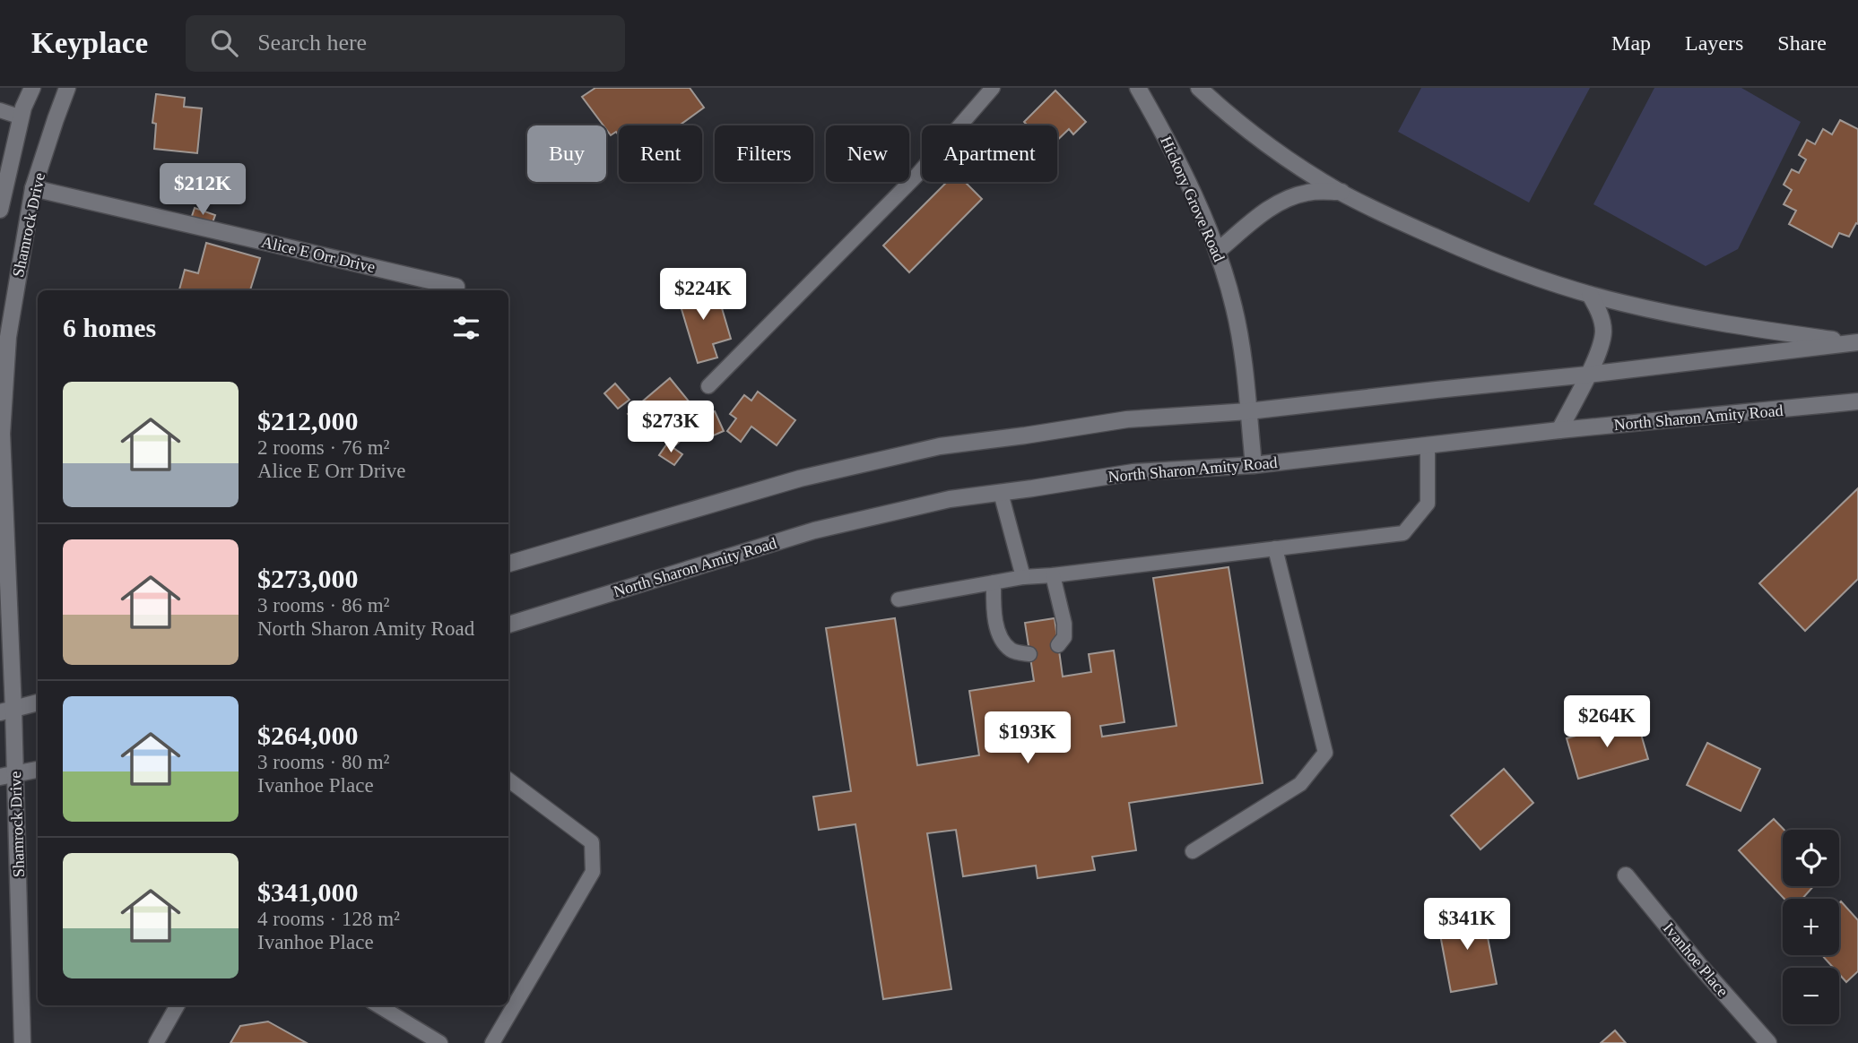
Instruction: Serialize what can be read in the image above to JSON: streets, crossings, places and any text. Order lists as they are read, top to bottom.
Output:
{
  "streets": {
    "main road": [
      "Hickory Grove Road",
      "Shamrock Drive",
      "Alice E Orr Drive",
      "North Sharon Amity Road",
      "Ivanhoe Place"
    ]
  },
  "crossings": [
    ["Hickory Grove Road", "North Sharon Amity Road"],
    ["Shamrock Drive", "Alice E Orr Drive"]
  ],
  "page": {
    "header": "Keyplace",
    "search": "Search here",
    "nav": ["Map", "Layers", "Share"],
    "chip": [
      "Buy",
      "Rent",
      "Filters",
      "New",
      "Apartment"
    ],
    "price": [
      "$212K",
      "$224K",
      "$273K",
      "$264K",
      "$193K",
      "$341K"
    ],
    "heading": "6 homes",
    "list": [
      {
        "name": "$212,000",
        "note": "2 rooms · 76 m² · Alice E Orr Drive"
      },
      {
        "name": "$273,000",
        "note": "3 rooms · 86 m² · North Sharon Amity Road"
      },
      {
        "name": "$264,000",
        "note": "3 rooms · 80 m² · Ivanhoe Place"
      },
      {
        "name": "$341,000",
        "note": "4 rooms · 128 m² · Ivanhoe Place"
      }
    ],
    "map_buttons": ["+", "−"]
  }
}
